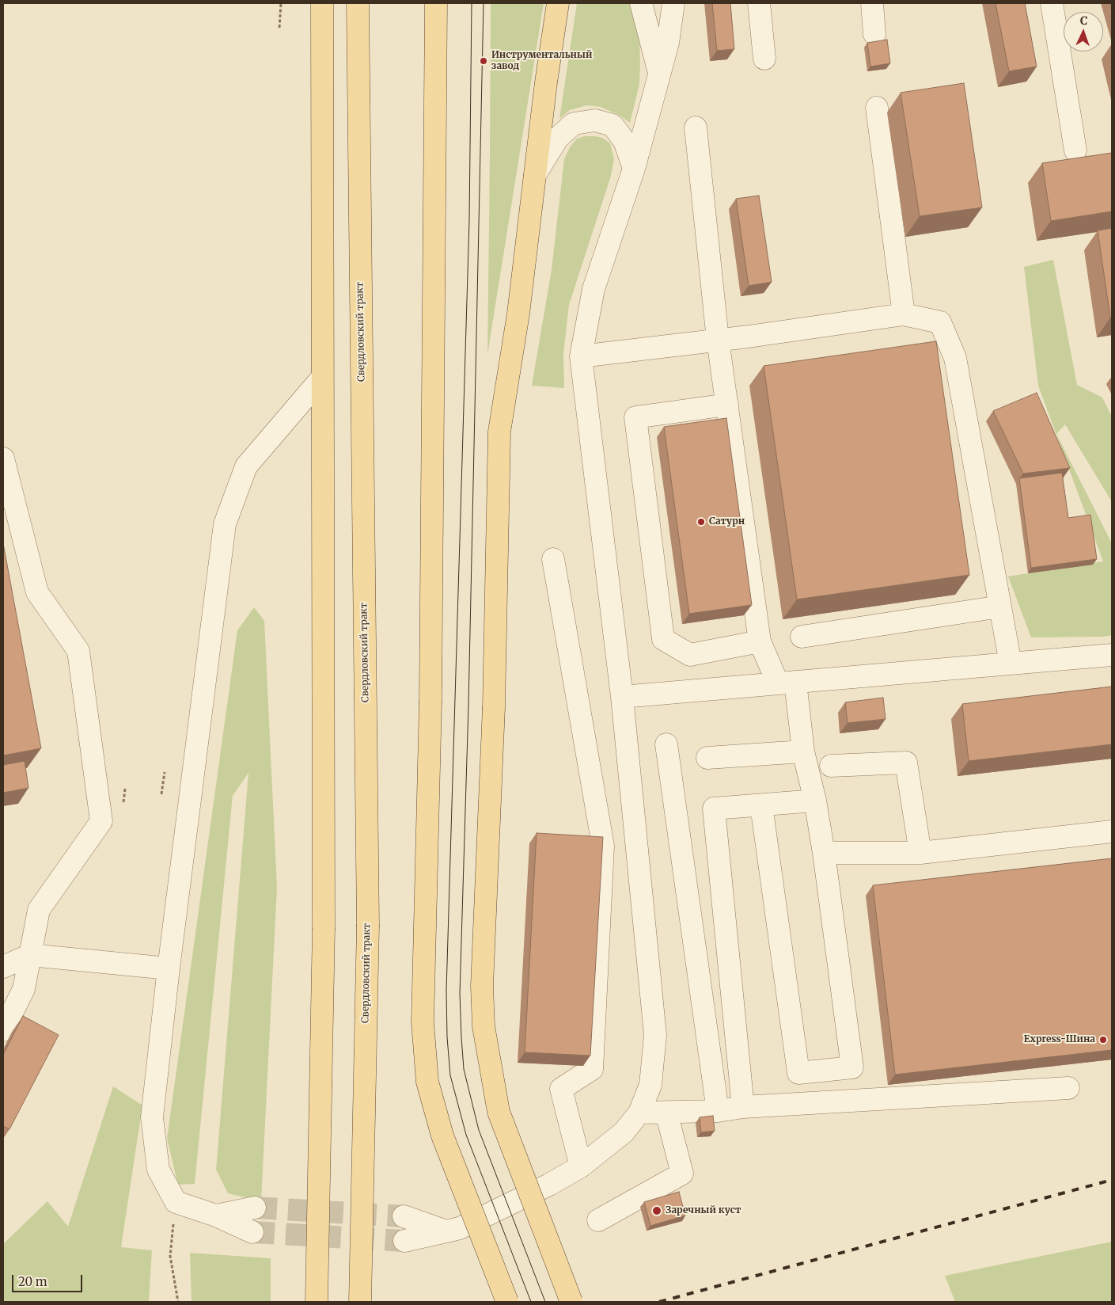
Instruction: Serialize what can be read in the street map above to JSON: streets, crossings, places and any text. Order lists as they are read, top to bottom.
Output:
{
  "streets": {
    "main road": ["Свердловский тракт"]
  },
  "places": [
    "Инструментальный завод",
    "Сатурн",
    "Express-Шина",
    "Заречный куст"
  ],
  "scale_bar": "20 m",
  "north": "top"
}
